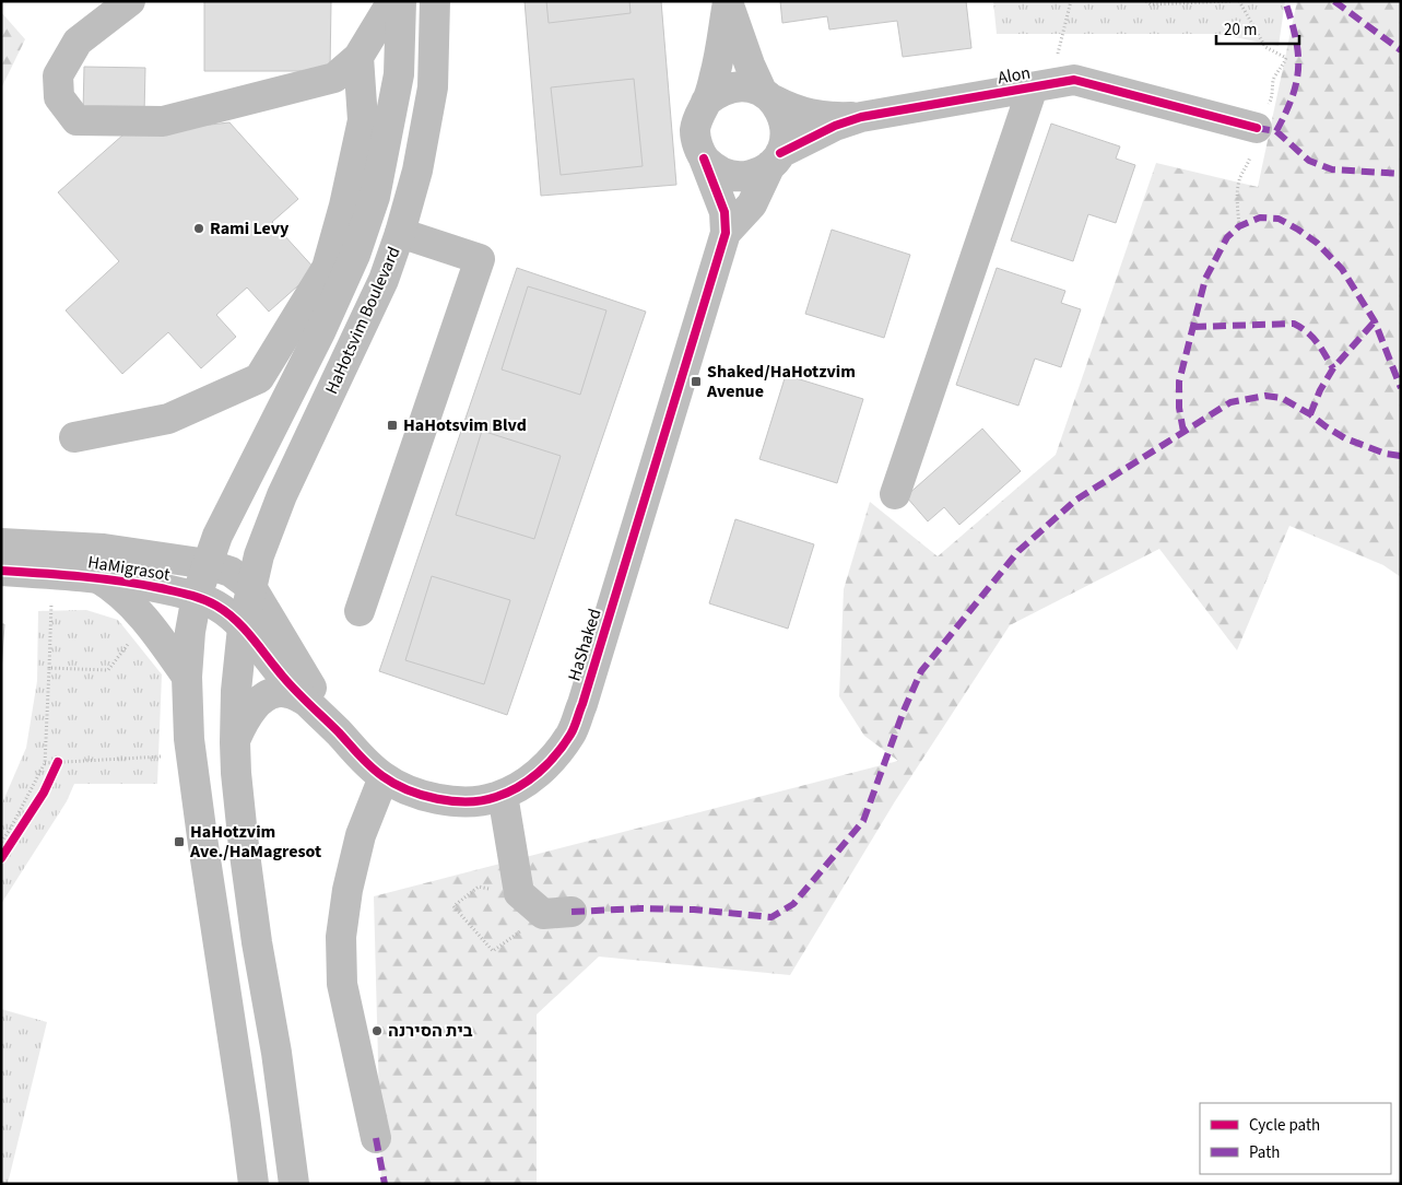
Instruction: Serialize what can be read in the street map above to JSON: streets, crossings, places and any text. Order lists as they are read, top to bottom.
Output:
{
  "streets": {
    "street": [
      "Alon",
      "HaHotsvim Boulevard",
      "HaMigrasot",
      "HaShaked"
    ]
  },
  "crossings": [
    ["Alon", "HaShaked"],
    ["HaHotsvim Boulevard", "HaMigrasot"],
    ["HaHotsvim Boulevard", "HaShaked"],
    ["HaMigrasot", "HaShaked"]
  ],
  "places": {
    "other": ["Rami Levy", "בית הסירנה"],
    "transit": ["Shaked/HaHotzvim Avenue", "HaHotsvim Blvd", "HaHotzvim Ave./HaMagresot"]
  },
  "legend": ["Cycle path", "Path"],
  "scale_bar": "20 m"
}
